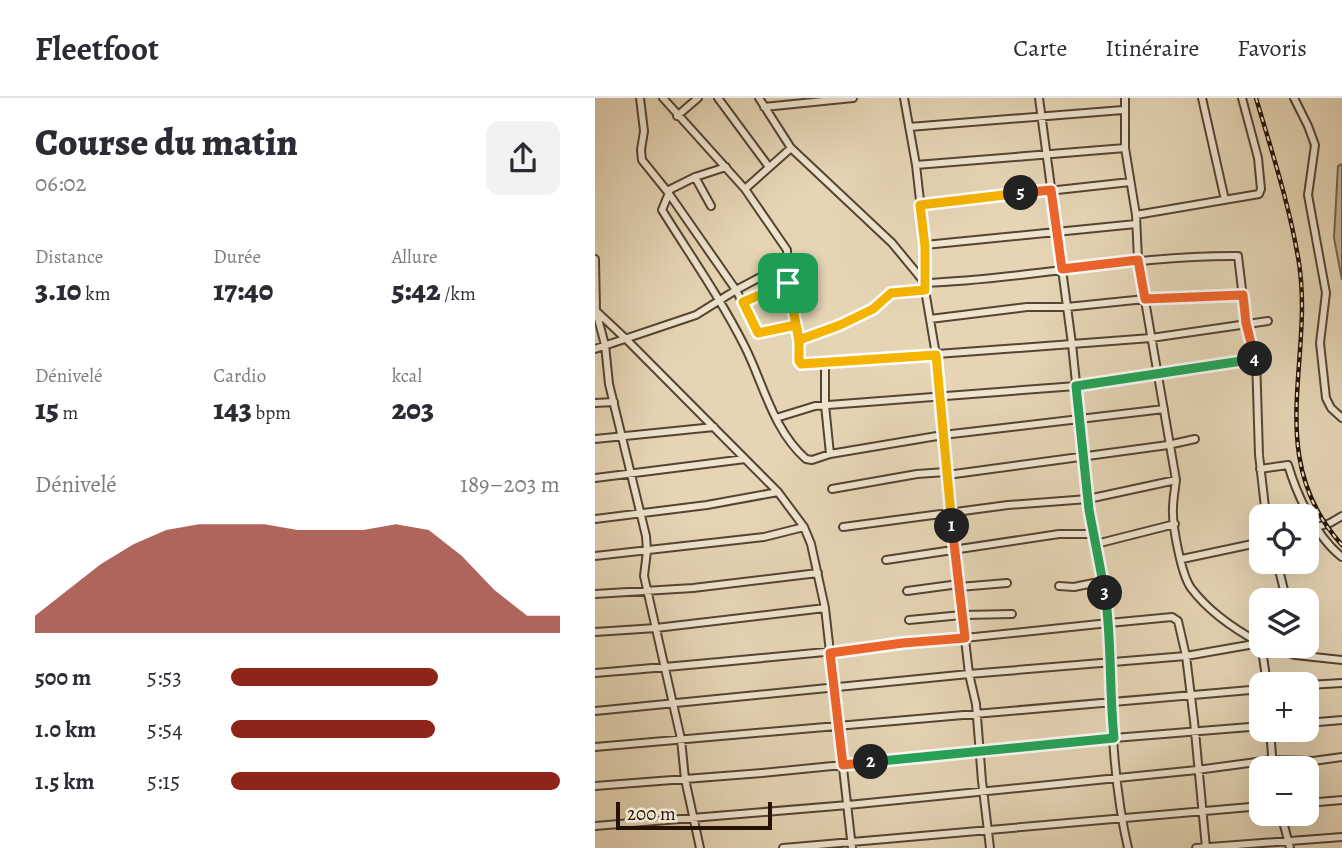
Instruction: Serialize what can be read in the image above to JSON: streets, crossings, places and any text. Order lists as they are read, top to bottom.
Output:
{
  "scale_bar": "200 m",
  "page": {
    "header": "Fleetfoot",
    "nav": ["Carte", "Itinéraire", "Favoris"],
    "heading": ["Course du matin", "06:02"],
    "pins": [
      "5",
      "4",
      "1",
      "3",
      "2"
    ],
    "stats": [
      ["Distance", "3.10 km"],
      ["Durée", "17:40"],
      ["Allure", "5:42 /km"],
      ["Dénivelé", "15 m"],
      ["Cardio", "143 bpm"],
      ["kcal", "203"]
    ],
    "chart": ["Dénivelé", "189–203 m"],
    "map_buttons": ["+", "−"],
    "list": [
      {
        "name": "500 m",
        "note": "5:53"
      },
      {
        "name": "1.0 km",
        "note": "5:54"
      },
      {
        "name": "1.5 km",
        "note": "5:15"
      }
    ],
    "scale": "200 m"
  }
}
